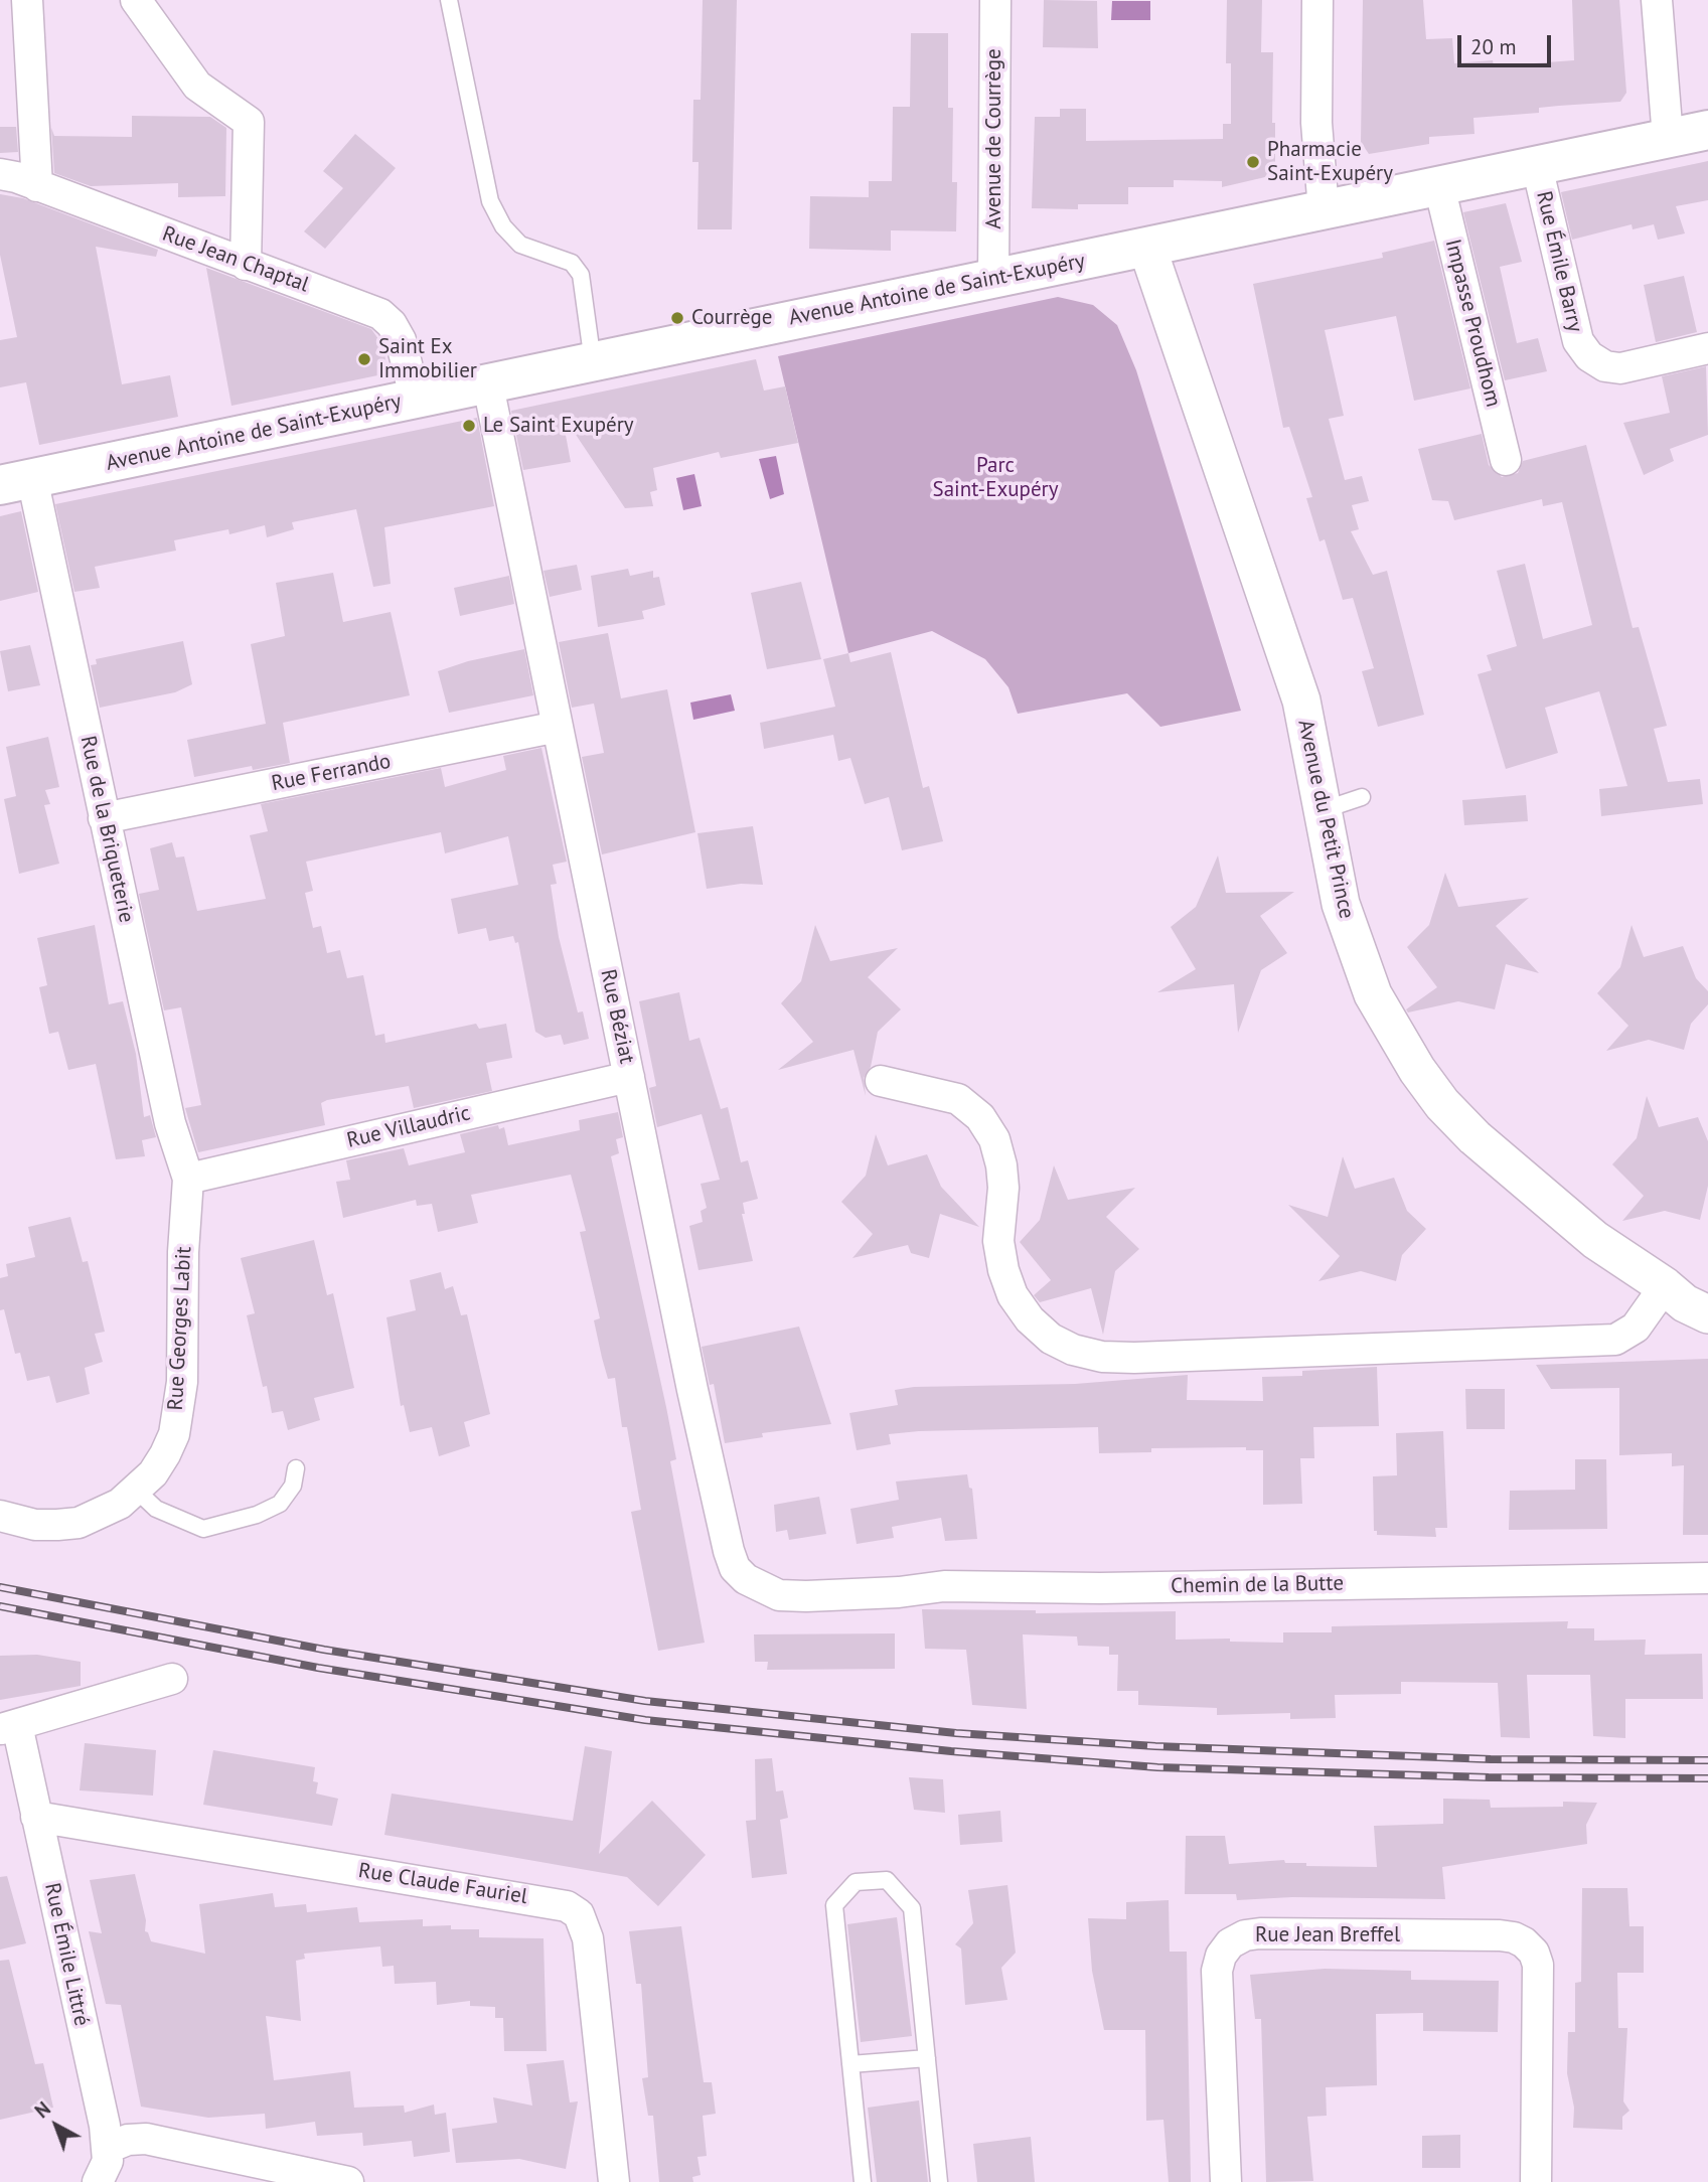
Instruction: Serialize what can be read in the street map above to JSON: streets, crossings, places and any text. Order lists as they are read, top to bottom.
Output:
{
  "streets": {
    "main road": ["Avenue Antoine de Saint-Exupéry"],
    "street": [
      "Avenue de Courrège",
      "Rue Jean Chaptal",
      "Rue Émile Barry",
      "Impasse Proudhom",
      "Rue Ferrando",
      "Avenue du Petit Prince",
      "Rue de la Briqueterie",
      "Rue Béziat",
      "Rue Villaudric",
      "Rue Georges Labit",
      "Chemin de la Butte",
      "Rue Claude Fauriel",
      "Rue Jean Breffel",
      "Rue Émile Littré"
    ]
  },
  "crossings": [
    ["Avenue de Courrège", "Avenue Antoine de Saint-Exupéry"],
    ["Rue Jean Chaptal", "Avenue Antoine de Saint-Exupéry"],
    ["Rue Émile Barry", "Avenue Antoine de Saint-Exupéry"],
    ["Avenue Antoine de Saint-Exupéry", "Impasse Proudhom"],
    ["Avenue Antoine de Saint-Exupéry", "Avenue du Petit Prince"],
    ["Avenue Antoine de Saint-Exupéry", "Rue de la Briqueterie"],
    ["Avenue Antoine de Saint-Exupéry", "Rue Béziat"],
    ["Rue Ferrando", "Rue de la Briqueterie"],
    ["Rue Ferrando", "Rue Béziat"],
    ["Rue de la Briqueterie", "Rue Villaudric"],
    ["Rue de la Briqueterie", "Rue Georges Labit"],
    ["Rue Béziat", "Rue Villaudric"],
    ["Rue Béziat", "Chemin de la Butte"],
    ["Rue Villaudric", "Rue Georges Labit"],
    ["Rue Claude Fauriel", "Rue Émile Littré"]
  ],
  "parks": ["Parc Saint-Exupéry"],
  "places": [
    "Pharmacie Saint-Exupéry",
    "Courrège",
    "Saint Ex Immobilier",
    "Le Saint Exupéry"
  ],
  "scale_bar": "20 m",
  "north": "top left"
}
